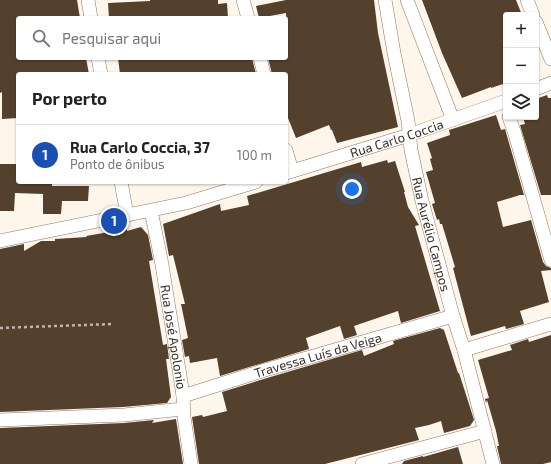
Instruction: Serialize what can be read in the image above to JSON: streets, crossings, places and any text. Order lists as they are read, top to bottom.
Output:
{
  "streets": {
    "street": [
      "Rua Carlo Coccia",
      "Rua Aurélio Campos",
      "Rua José Apolonio",
      "Travessa Luís da Veiga"
    ]
  },
  "crossings": [
    ["Rua Carlo Coccia", "Rua Aurélio Campos"],
    ["Rua Aurélio Campos", "Travessa Luís da Veiga"],
    ["Rua José Apolonio", "Travessa Luís da Veiga"]
  ],
  "page": {
    "map_buttons": ["+", "−"],
    "search": "Pesquisar aqui",
    "heading": "Por perto",
    "list": [
      {
        "mark": "1",
        "name": "Rua Carlo Coccia, 37",
        "note": "Ponto de ônibus",
        "value": "100 m"
      }
    ],
    "pins": "1"
  }
}
